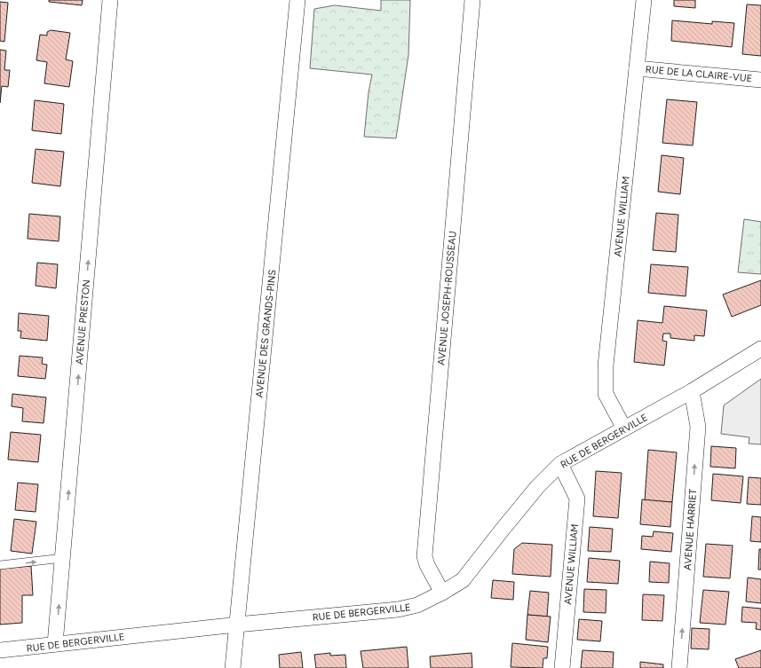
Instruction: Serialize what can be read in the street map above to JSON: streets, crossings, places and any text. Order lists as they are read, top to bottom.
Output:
{
  "streets": {
    "street": [
      "RUE DE LA CLAIRE-VUE",
      "AVENUE WILLIAM",
      "AVENUE JOSEPH-ROUSSEAU",
      "AVENUE PRESTON",
      "AVENUE DES GRANDS-PINS",
      "RUE DE BERGERVILLE",
      "AVENUE HARRIET"
    ]
  },
  "crossings": [
    ["RUE DE LA CLAIRE-VUE", "AVENUE WILLIAM"],
    ["AVENUE WILLIAM", "RUE DE BERGERVILLE"],
    ["AVENUE JOSEPH-ROUSSEAU", "RUE DE BERGERVILLE"],
    ["AVENUE PRESTON", "RUE DE BERGERVILLE"],
    ["AVENUE DES GRANDS-PINS", "RUE DE BERGERVILLE"],
    ["RUE DE BERGERVILLE", "AVENUE HARRIET"]
  ],
  "one_way": ["AVENUE PRESTON", "AVENUE HARRIET"]
}
